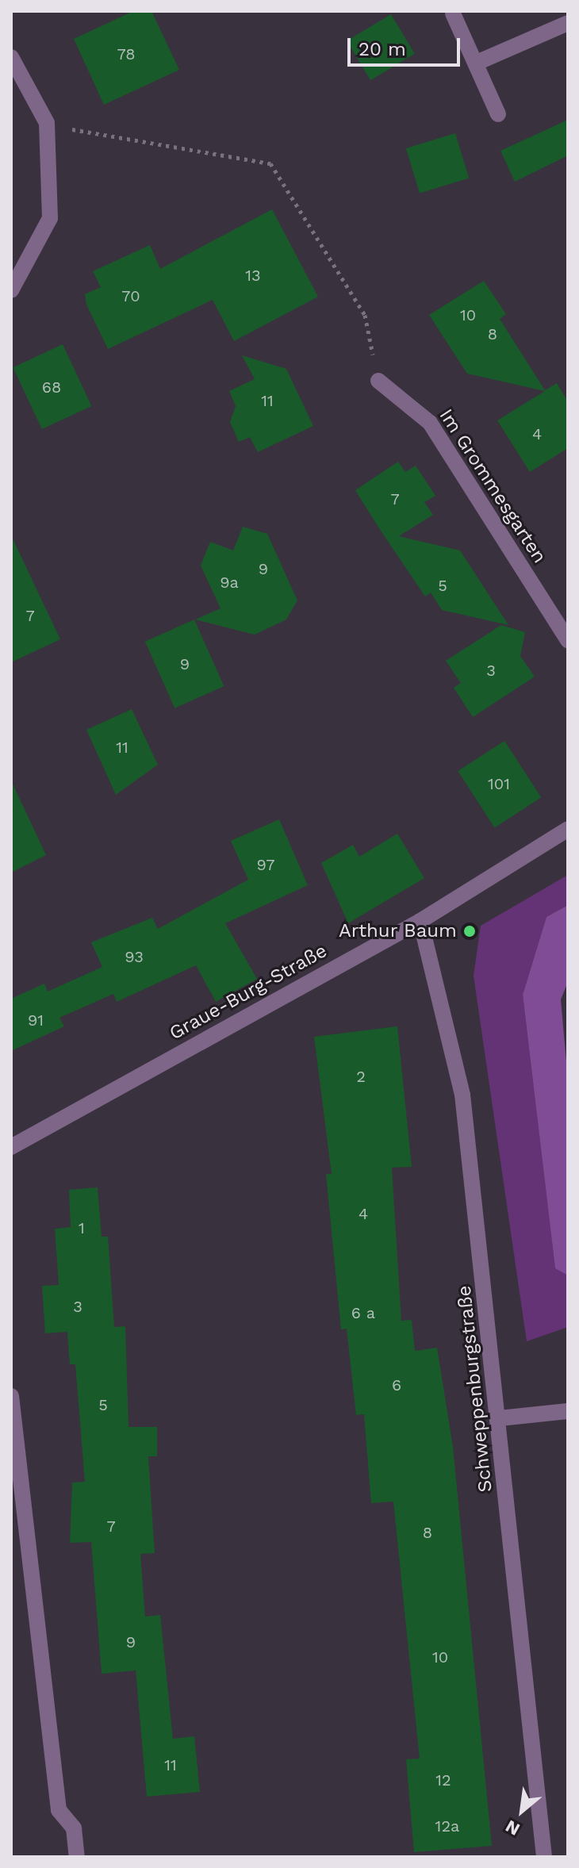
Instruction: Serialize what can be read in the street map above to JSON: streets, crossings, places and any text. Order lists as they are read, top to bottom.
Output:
{
  "streets": {
    "street": ["Im Grommesgarten", "Graue-Burg-Straße", "Schweppenburgstraße"]
  },
  "crossings": [
    ["Graue-Burg-Straße", "Schweppenburgstraße"]
  ],
  "places": ["Arthur Baum"],
  "house_numbers": [
    "78",
    "13",
    "70",
    "10",
    "8",
    "68",
    "11",
    "4",
    "7",
    "9",
    "9a",
    "5",
    "7",
    "9",
    "3",
    "11",
    "101",
    "97",
    "93",
    "91",
    "2",
    "4",
    "1",
    "3",
    "6 a",
    "6",
    "5",
    "7",
    "8",
    "9",
    "10",
    "11",
    "12",
    "12a"
  ],
  "scale_bar": "20 m",
  "north": "bottom left"
}
